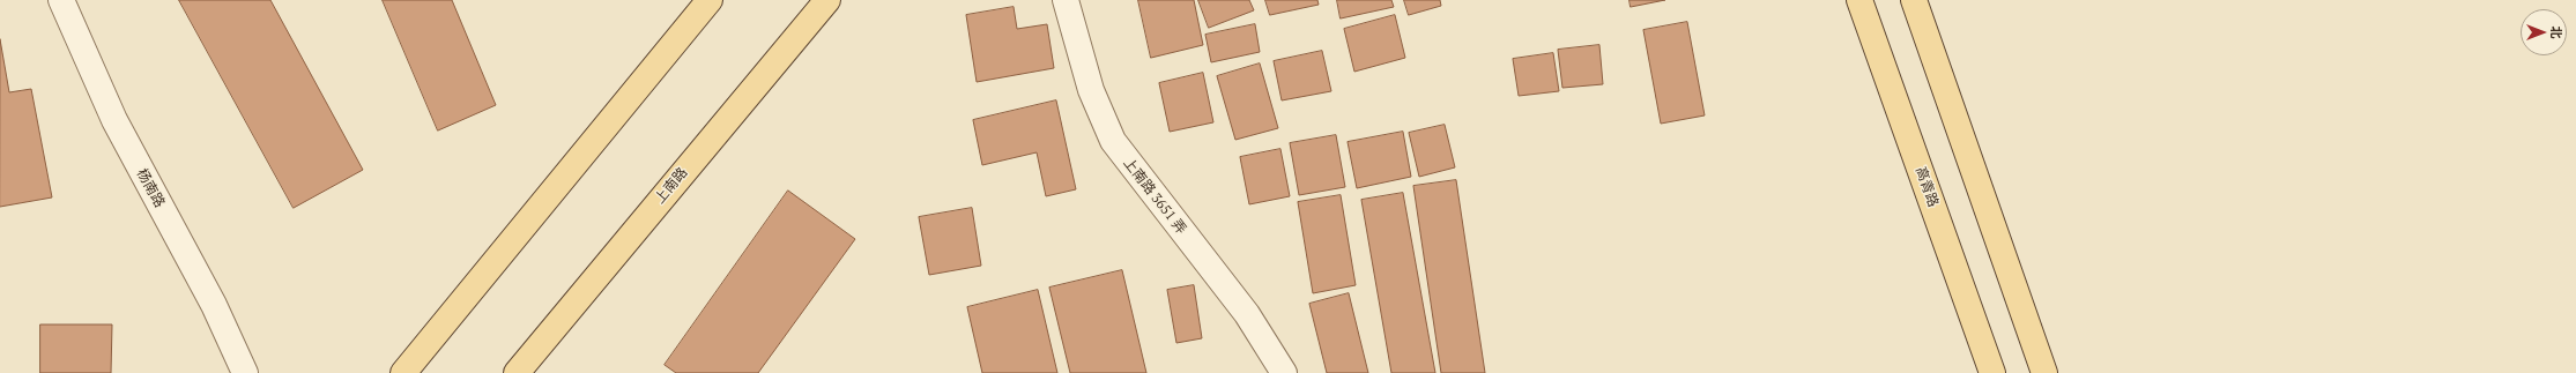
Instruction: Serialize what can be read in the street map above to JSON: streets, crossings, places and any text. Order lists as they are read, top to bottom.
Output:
{
  "streets": {
    "main road": ["上南路", "高青路"],
    "street": ["杨南路", "上南路 3651 弄"]
  },
  "north": "right"
}
